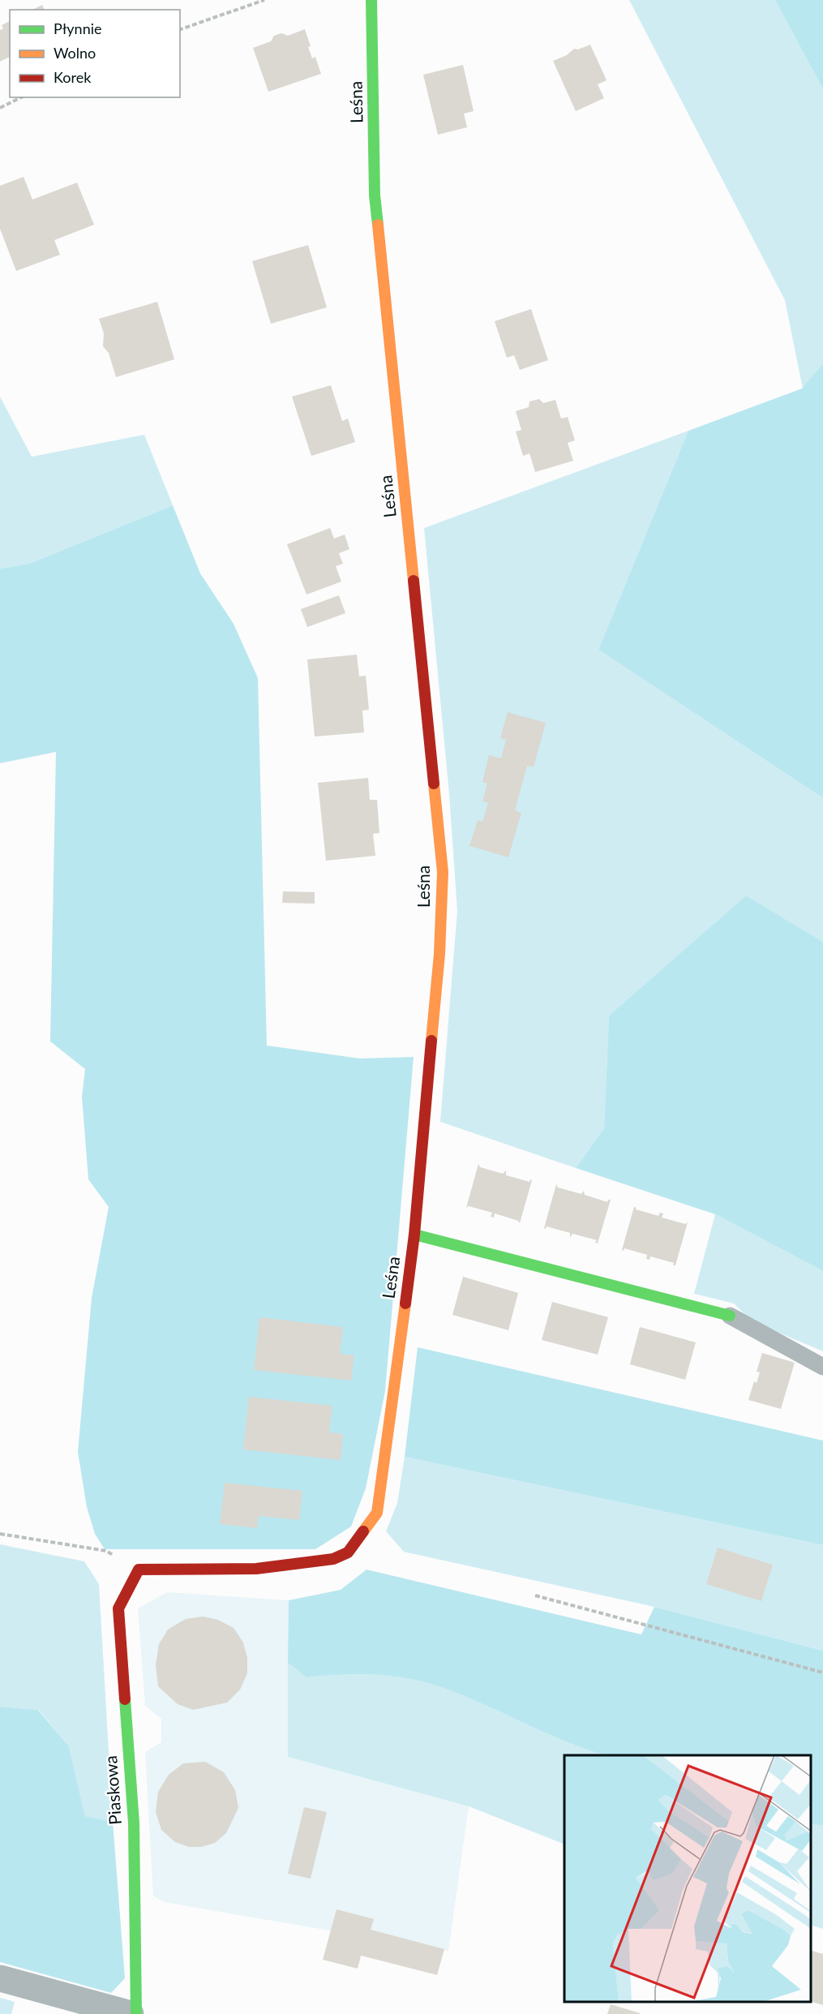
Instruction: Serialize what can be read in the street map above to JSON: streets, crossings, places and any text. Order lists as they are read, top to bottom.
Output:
{
  "streets": {
    "street": ["Leśna", "Piaskowa"]
  },
  "crossings": [
    ["Leśna", "Piaskowa"]
  ],
  "legend": ["Płynnie", "Wolno", "Korek"]
}
